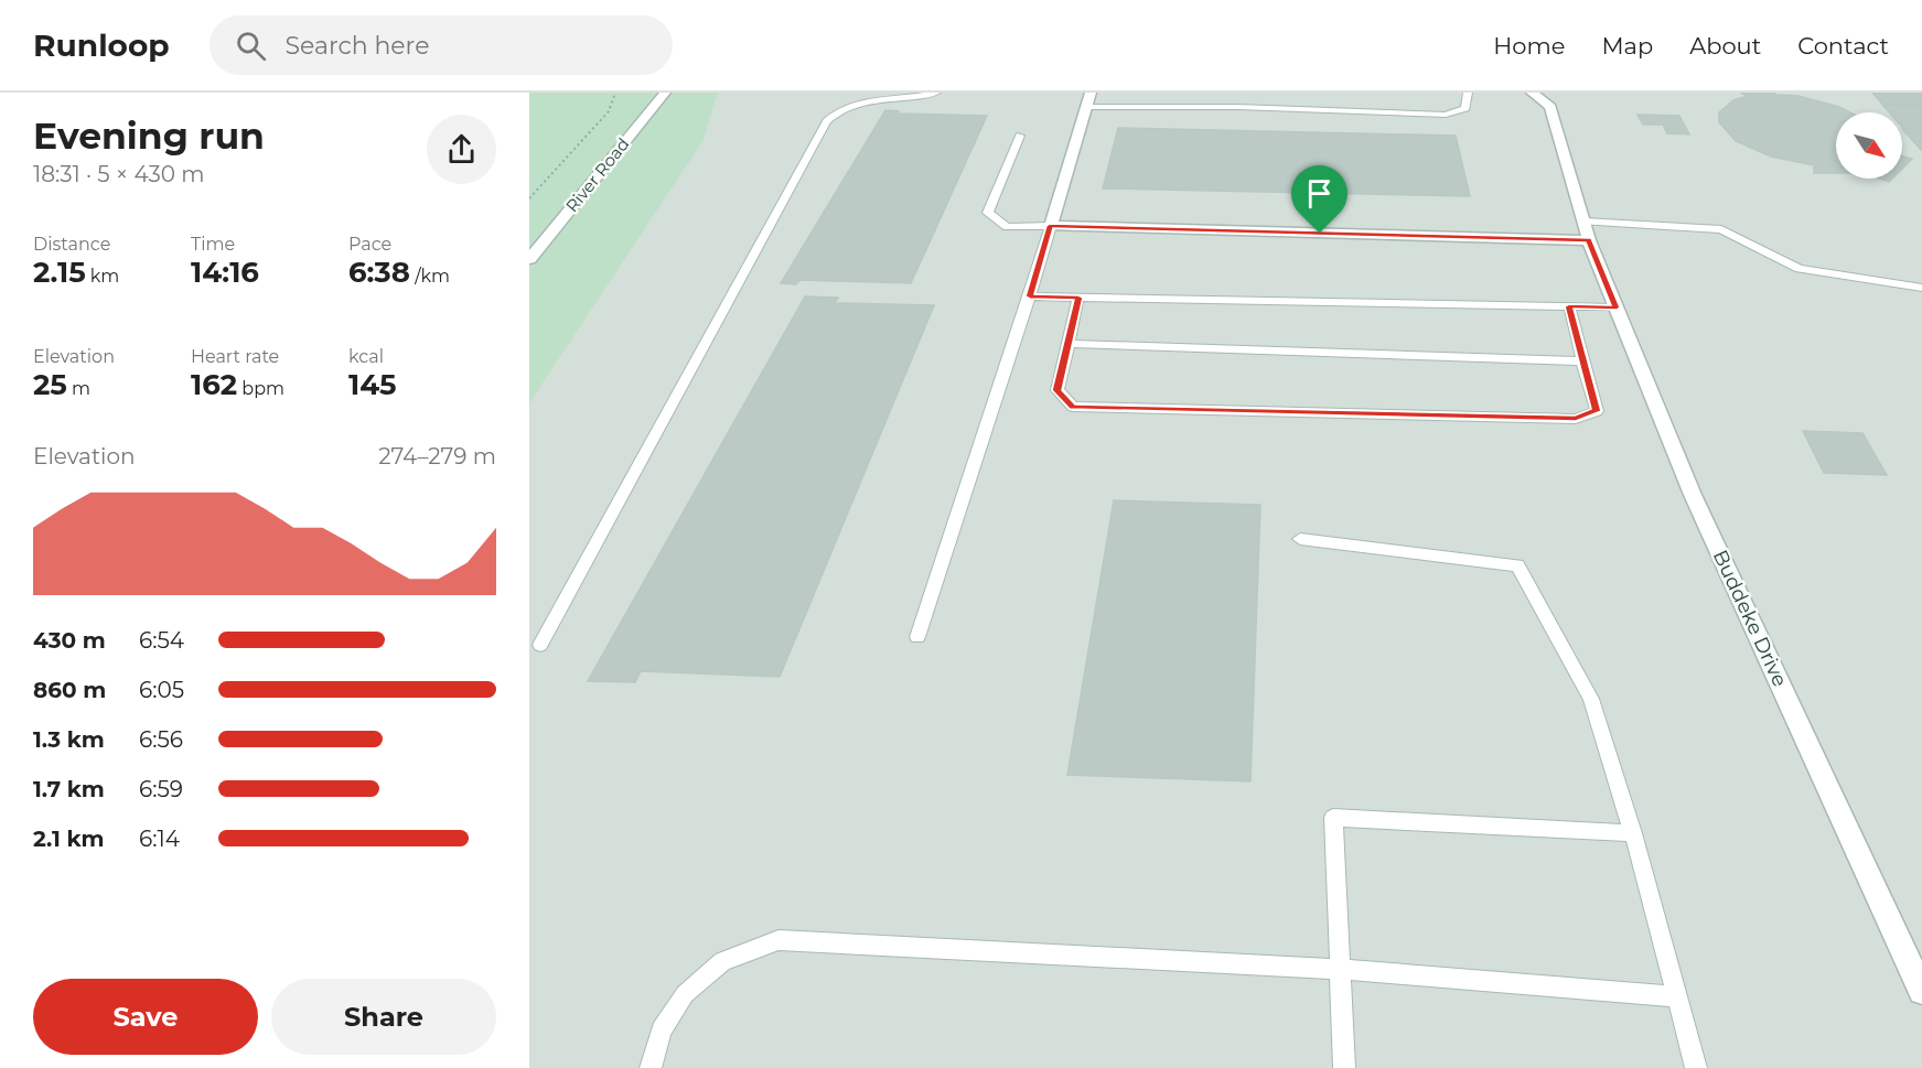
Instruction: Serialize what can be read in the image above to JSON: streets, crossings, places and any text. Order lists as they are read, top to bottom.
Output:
{
  "streets": {
    "street": ["River Road", "Buddeke Drive"]
  },
  "north": "bottom right",
  "page": {
    "header": "Runloop",
    "search": "Search here",
    "nav": [
      "Home",
      "Map",
      "About",
      "Contact"
    ],
    "heading": ["Evening run", "18:31 · 5 × 430 m"],
    "stats": [
      ["Distance", "2.15 km"],
      ["Time", "14:16"],
      ["Pace", "6:38 /km"],
      ["Elevation", "25 m"],
      ["Heart rate", "162 bpm"],
      ["kcal", "145"]
    ],
    "chart": ["Elevation", "274–279 m"],
    "list": [
      {
        "name": "430 m",
        "note": "6:54"
      },
      {
        "name": "860 m",
        "note": "6:05"
      },
      {
        "name": "1.3 km",
        "note": "6:56"
      },
      {
        "name": "1.7 km",
        "note": "6:59"
      },
      {
        "name": "2.1 km",
        "note": "6:14"
      }
    ],
    "buttons": ["Save", "Share"]
  }
}
